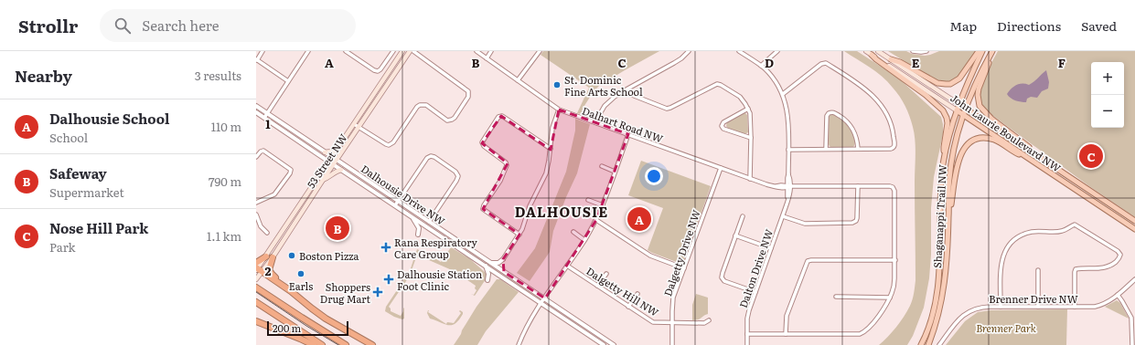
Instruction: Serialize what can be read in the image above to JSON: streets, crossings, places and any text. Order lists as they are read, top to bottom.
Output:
{
  "streets": {
    "main road": ["John Laurie Boulevard NW", "53 Street NW", "Shaganappi Trail NW"],
    "street": [
      "Dalhart Road NW",
      "Dalhousie Drive NW",
      "Dalgetty Drive NW",
      "Dalton Drive NW",
      "Dalgetty Hill NW",
      "Brenner Drive NW"
    ]
  },
  "crossings": [
    ["Dalhart Road NW", "Dalgetty Drive NW"],
    ["Dalhart Road NW", "Dalton Drive NW"],
    ["John Laurie Boulevard NW", "Shaganappi Trail NW"],
    ["53 Street NW", "Dalhousie Drive NW"],
    ["Dalgetty Drive NW", "Dalgetty Hill NW"]
  ],
  "districts": ["DALHOUSIE"],
  "parks": ["Brenner Park"],
  "places": {
    "other": ["St. Dominic Fine Arts School", "Boston Pizza", "Earls"],
    "health": ["Rana Respiratory Care Group", "Dalhousie Station Foot Clinic", "Shoppers Drug Mart"]
  },
  "scale_bar": "200 m",
  "page": {
    "header": "Strollr",
    "search": "Search here",
    "nav": ["Map", "Directions", "Saved"],
    "heading": ["Nearby", "3 results"],
    "map_buttons": ["+", "−"],
    "list": [
      {
        "mark": "A",
        "name": "Dalhousie School",
        "note": "School",
        "value": "110 m"
      },
      {
        "mark": "B",
        "name": "Safeway",
        "note": "Supermarket",
        "value": "790 m"
      },
      {
        "mark": "C",
        "name": "Nose Hill Park",
        "note": "Park",
        "value": "1.1 km"
      }
    ],
    "pins": ["C", "A", "B"],
    "scale": "200 m"
  },
  "grid": {
    "columns": [
      "A",
      "B",
      "C",
      "D",
      "E",
      "F"
    ],
    "rows": ["1", "2"]
  }
}
